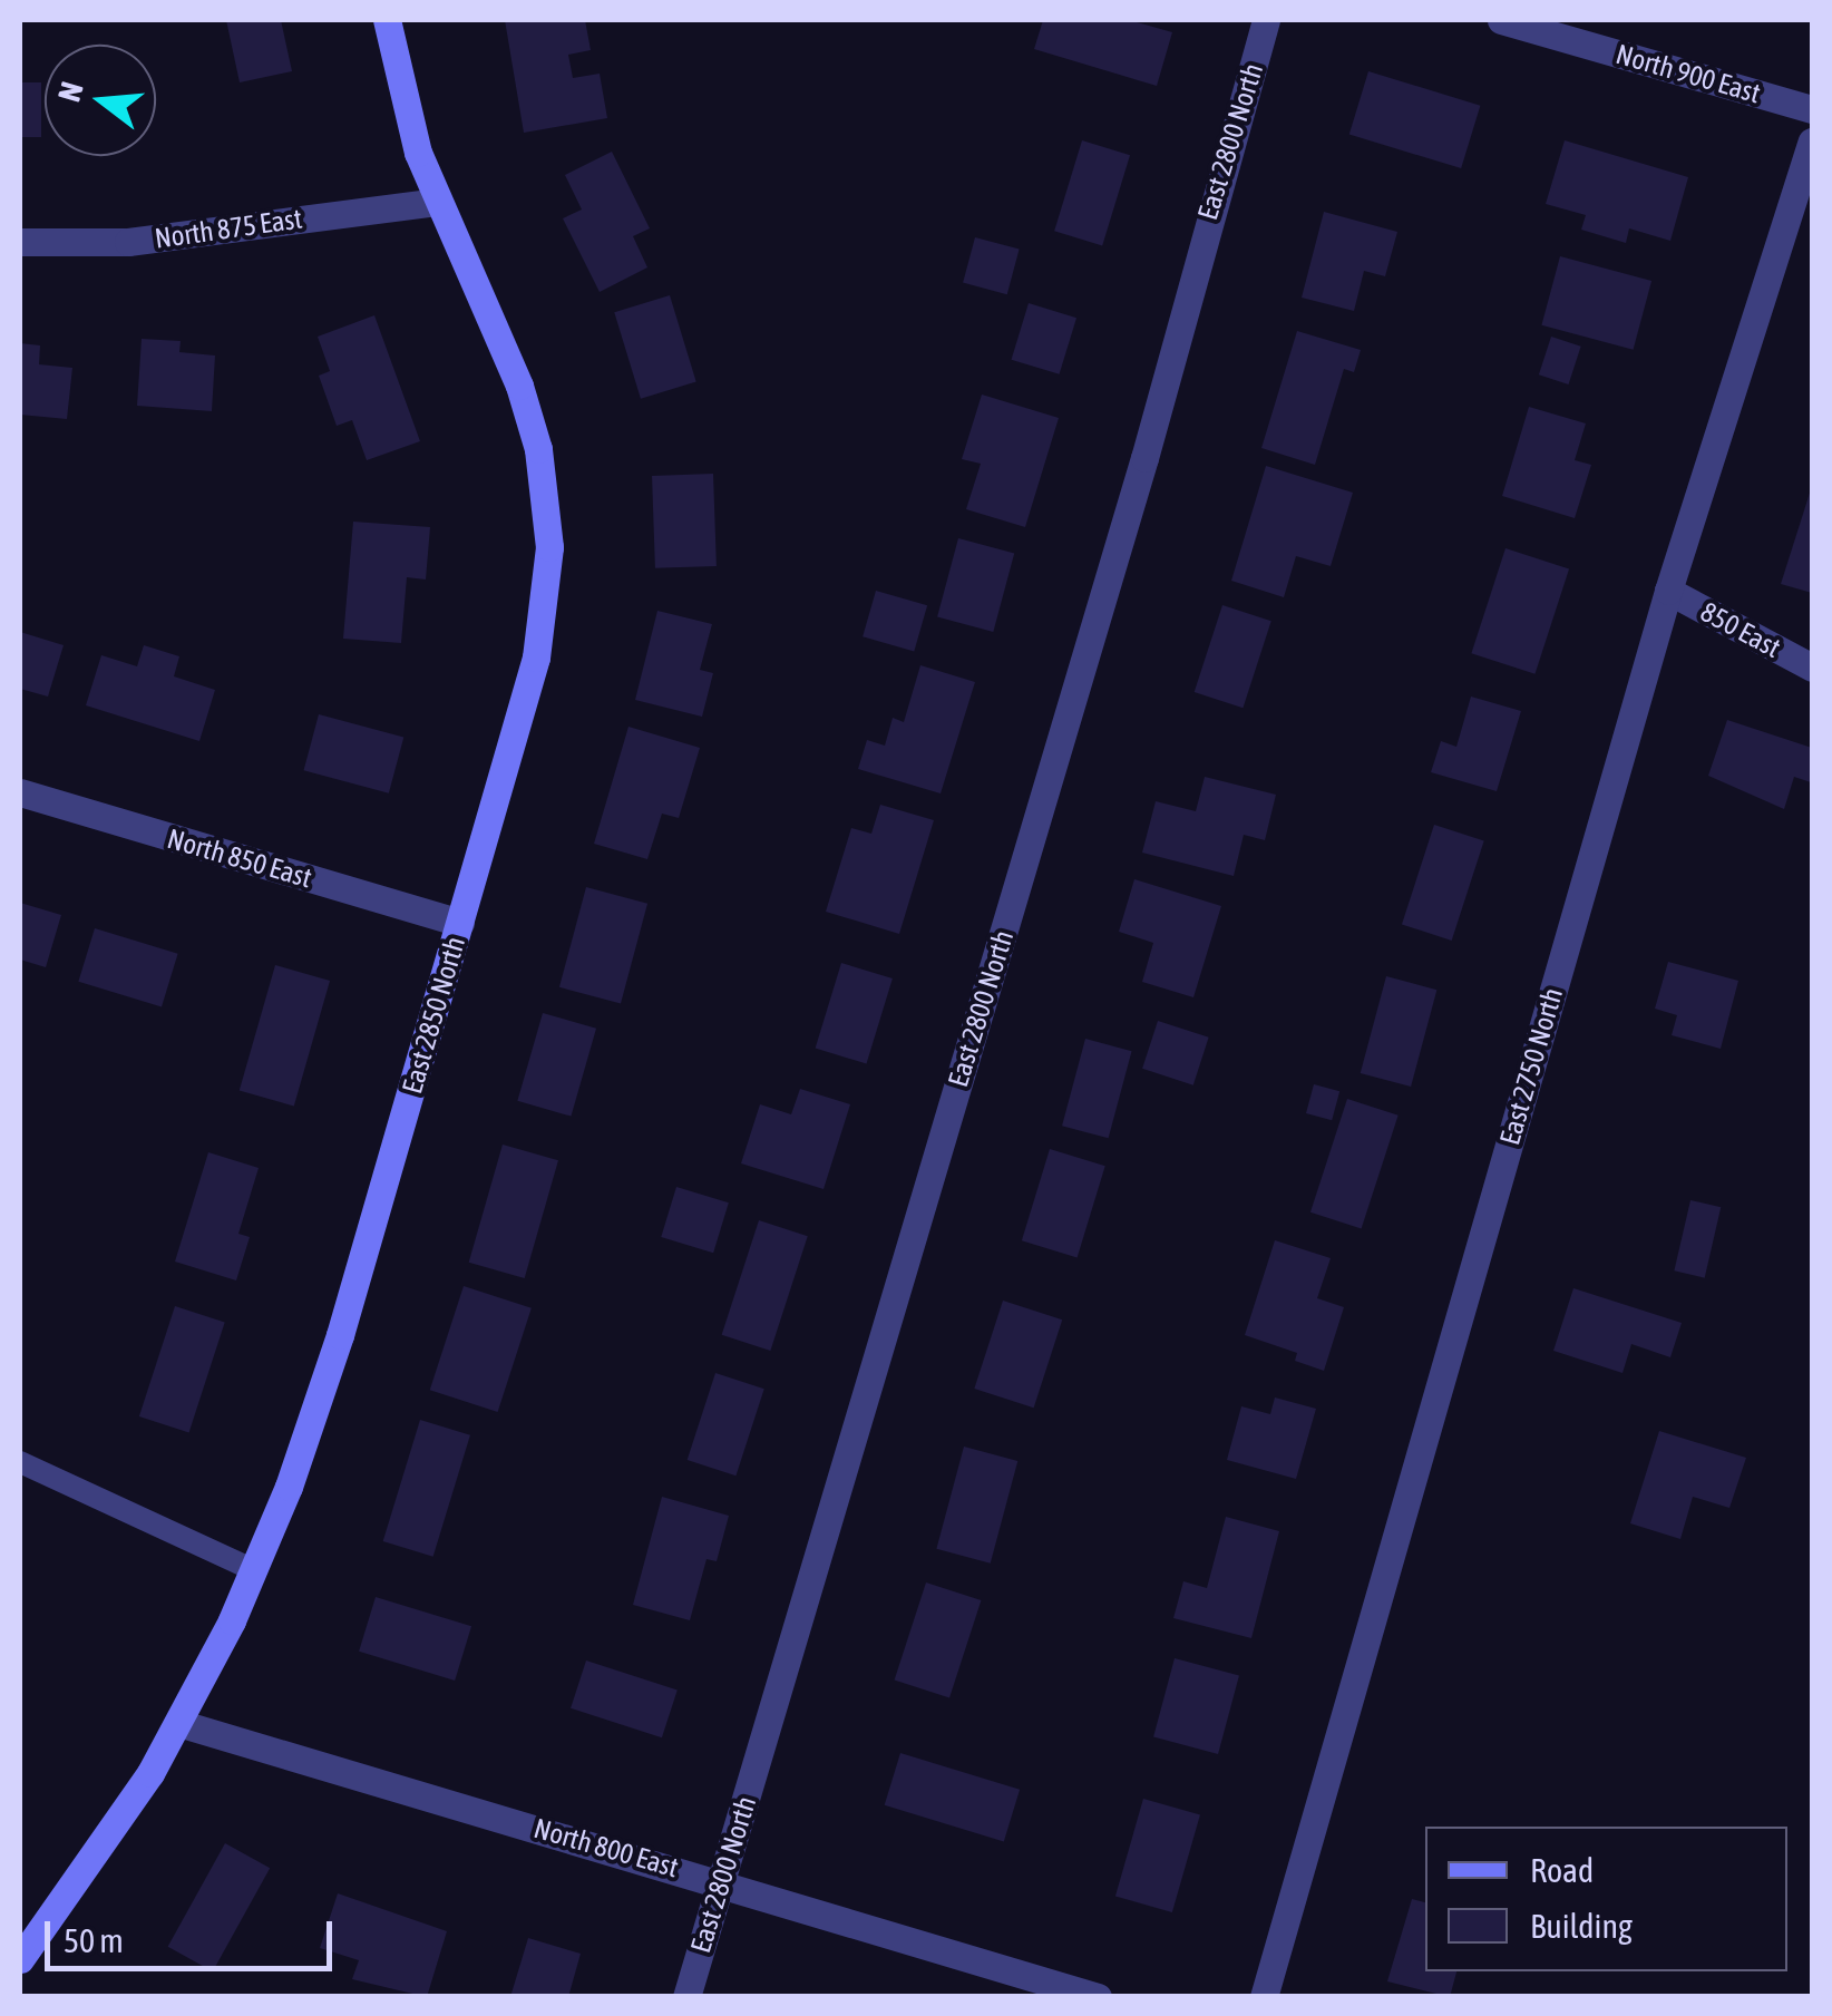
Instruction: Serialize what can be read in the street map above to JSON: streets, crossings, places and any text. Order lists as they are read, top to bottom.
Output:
{
  "streets": {
    "street": [
      "North 900 East",
      "East 2800 North",
      "North 875 East",
      "850 East",
      "North 850 East",
      "East 2850 North",
      "East 2750 North",
      "North 800 East"
    ]
  },
  "crossings": [
    ["East 2800 North", "North 800 East"],
    ["North 875 East", "East 2850 North"],
    ["850 East", "East 2750 North"],
    ["North 850 East", "East 2850 North"],
    ["East 2850 North", "North 800 East"]
  ],
  "legend": ["Road", "Building"],
  "scale_bar": "50 m",
  "north": "left"
}
